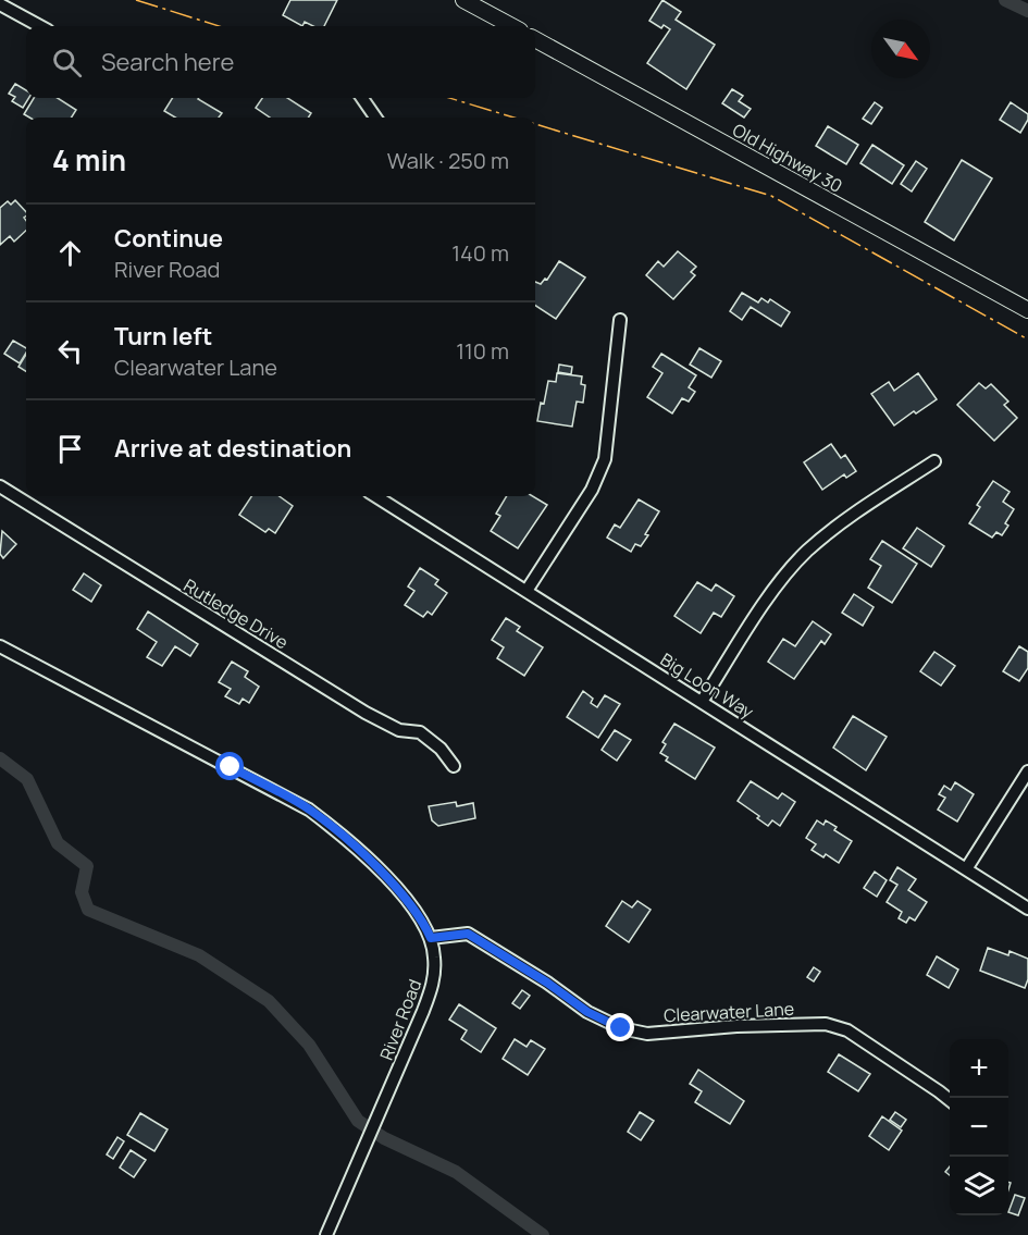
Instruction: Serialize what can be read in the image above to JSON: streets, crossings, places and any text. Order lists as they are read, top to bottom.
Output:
{
  "streets": {
    "street": [
      "Old Highway 30",
      "Rutledge Drive",
      "Big Loon Way",
      "Clearwater Lane",
      "River Road"
    ]
  },
  "crossings": [
    ["Clearwater Lane", "River Road"]
  ],
  "north": "bottom right",
  "page": {
    "search": "Search here",
    "heading": ["4 min", "Walk · 250 m"],
    "list": [
      ["Continue", "River Road", "140 m"],
      ["Turn left", "Clearwater Lane", "110 m"],
      "Arrive at destination"
    ],
    "map_buttons": ["+", "−"]
  }
}
